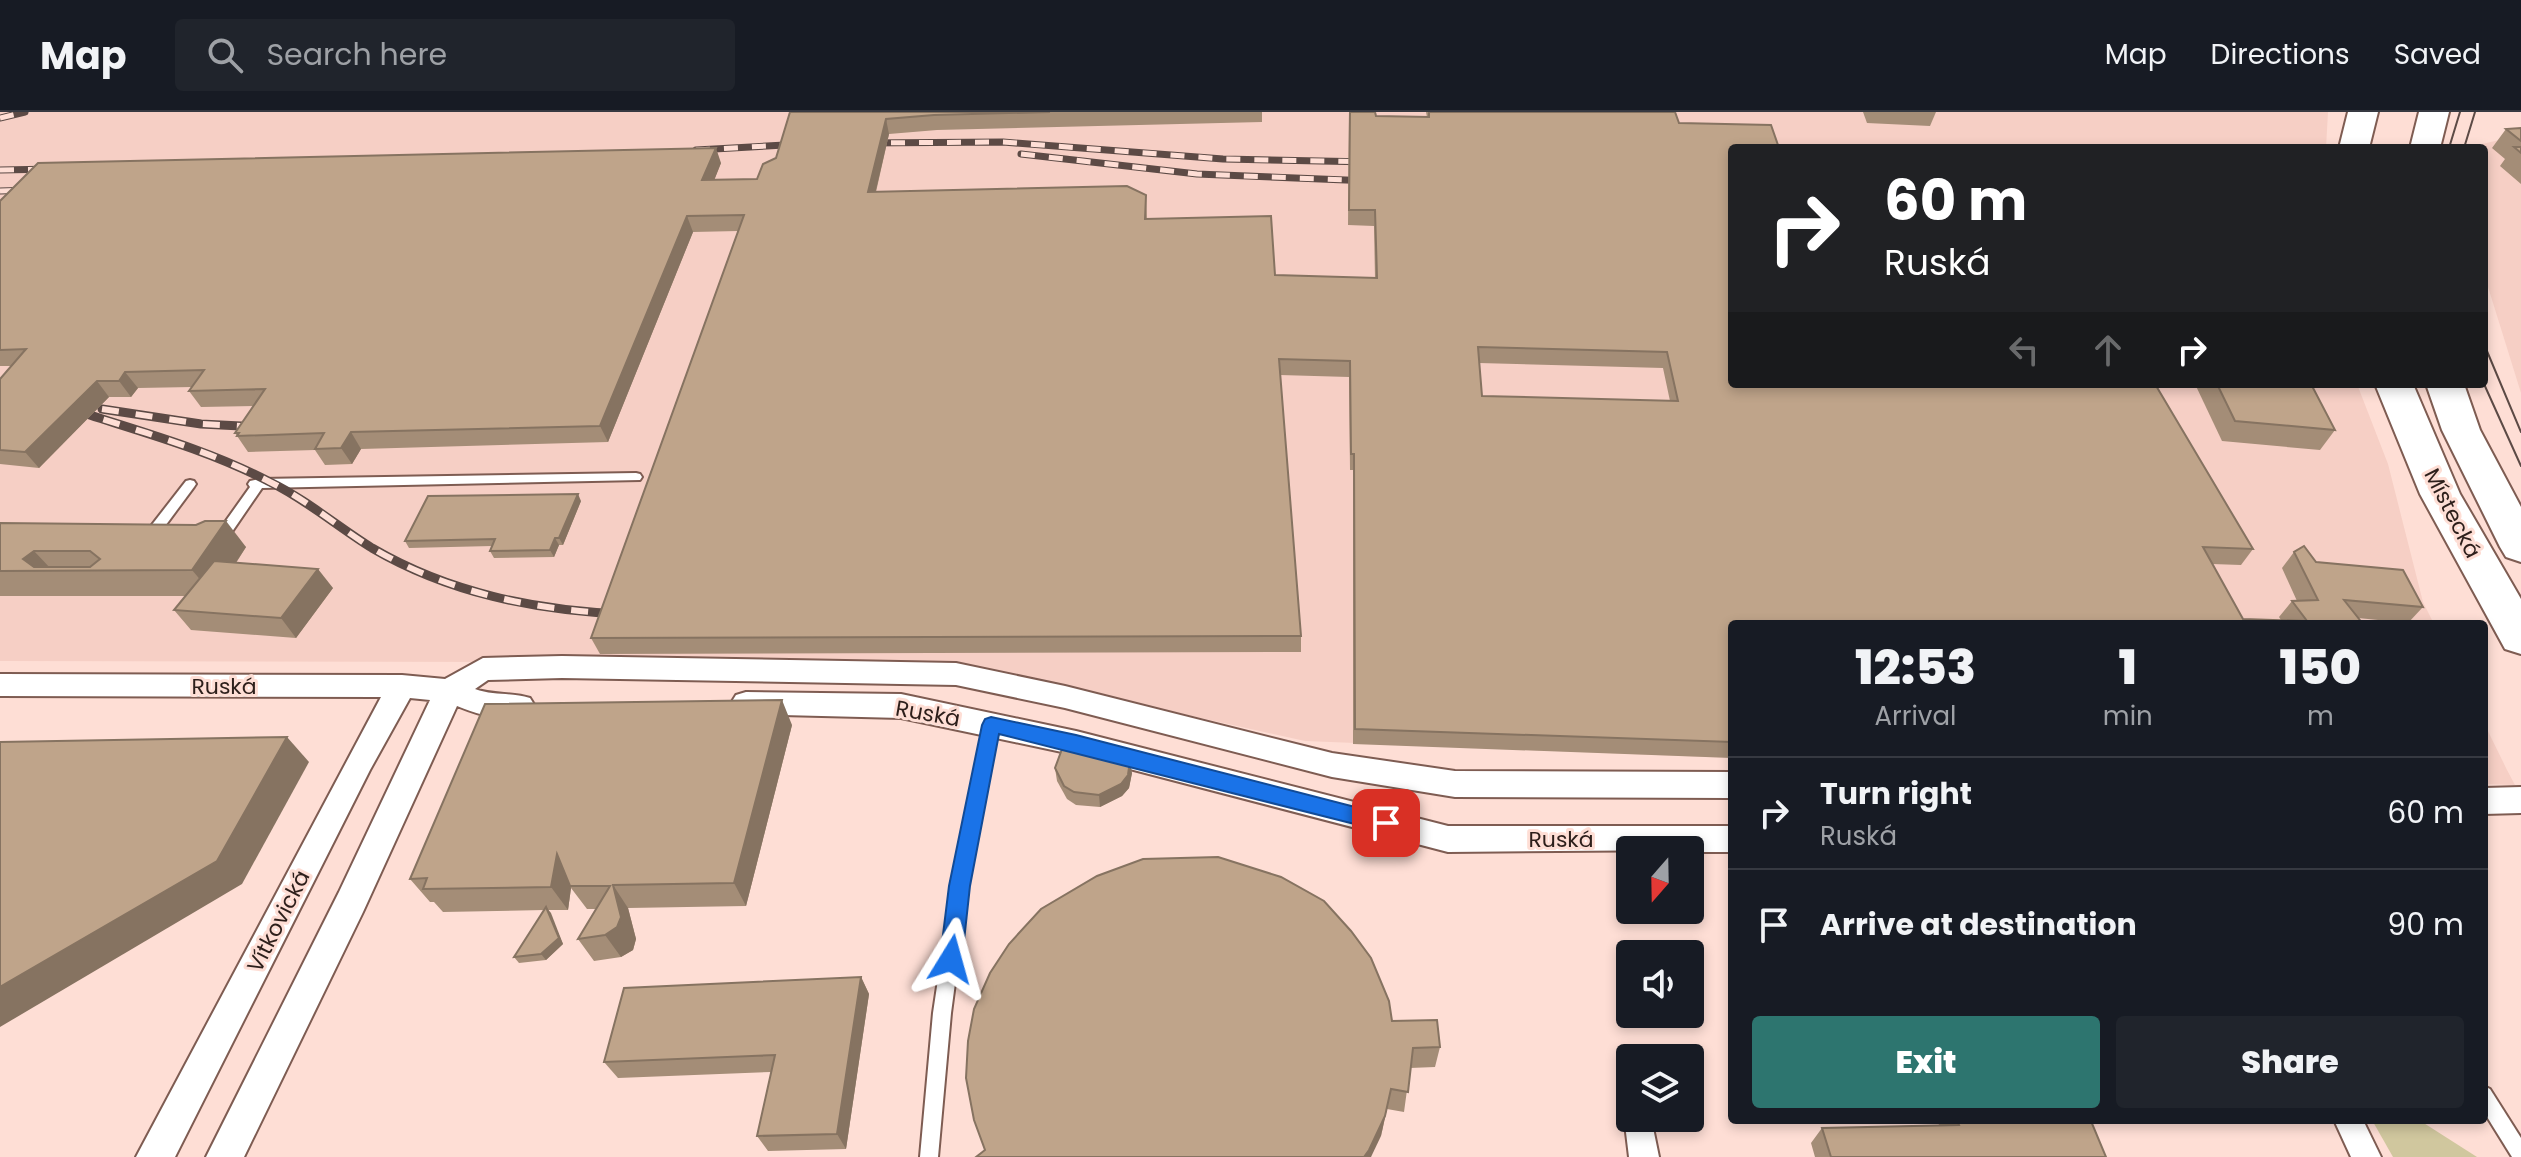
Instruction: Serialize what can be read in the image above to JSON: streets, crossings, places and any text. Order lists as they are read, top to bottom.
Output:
{
  "streets": {
    "highway": ["Místecká"],
    "street": ["Ruská", "Vítkovická"]
  },
  "crossings": [
    ["Ruská", "Vítkovická"]
  ],
  "north": "bottom",
  "page": {
    "header": "Map",
    "search": "Search here",
    "nav": ["Map", "Directions", "Saved"],
    "turn": ["60 m", "Ruská"],
    "eta": [
      "12:53",
      "Arrival",
      "1",
      "min",
      "150",
      "m"
    ],
    "list": [
      {
        "name": "Turn right",
        "note": "Ruská",
        "value": "60 m"
      },
      {
        "name": "Arrive at destination",
        "value": "90 m"
      }
    ],
    "buttons": ["Exit", "Share"]
  }
}
